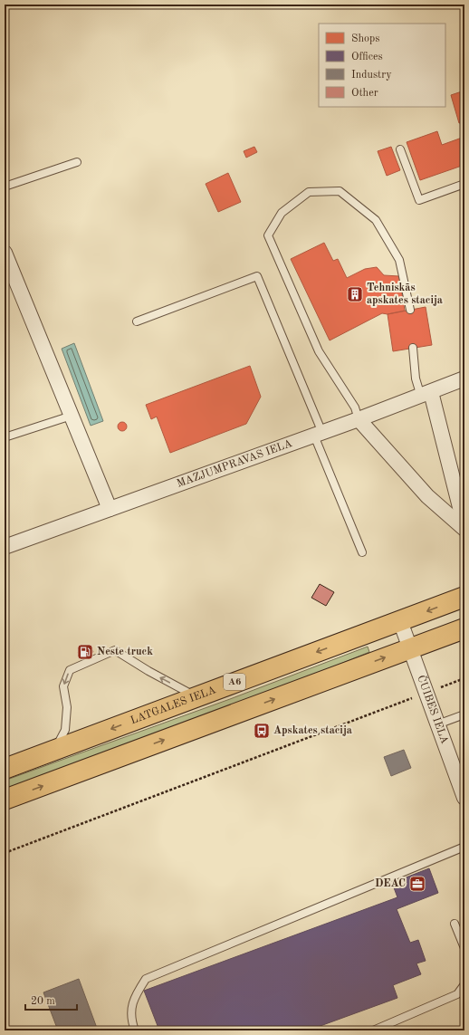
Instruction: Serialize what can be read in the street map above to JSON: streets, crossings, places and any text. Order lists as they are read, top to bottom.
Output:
{
  "streets": {
    "highway": ["A6", "LATGALES IELA"],
    "street": ["MAZJUMPRAVAS IELA", "ČUIBES IELA"]
  },
  "crossings": [
    ["LATGALES IELA", "ČUIBES IELA"]
  ],
  "places": {
    "building": ["Tehniskās apskates stacija"],
    "fuel station": ["Neste truck"],
    "bus stop": ["Apskates stacija"],
    "office": ["DEAC"]
  },
  "legend": [
    "Shops",
    "Offices",
    "Industry",
    "Other"
  ],
  "scale_bar": "20 m"
}
